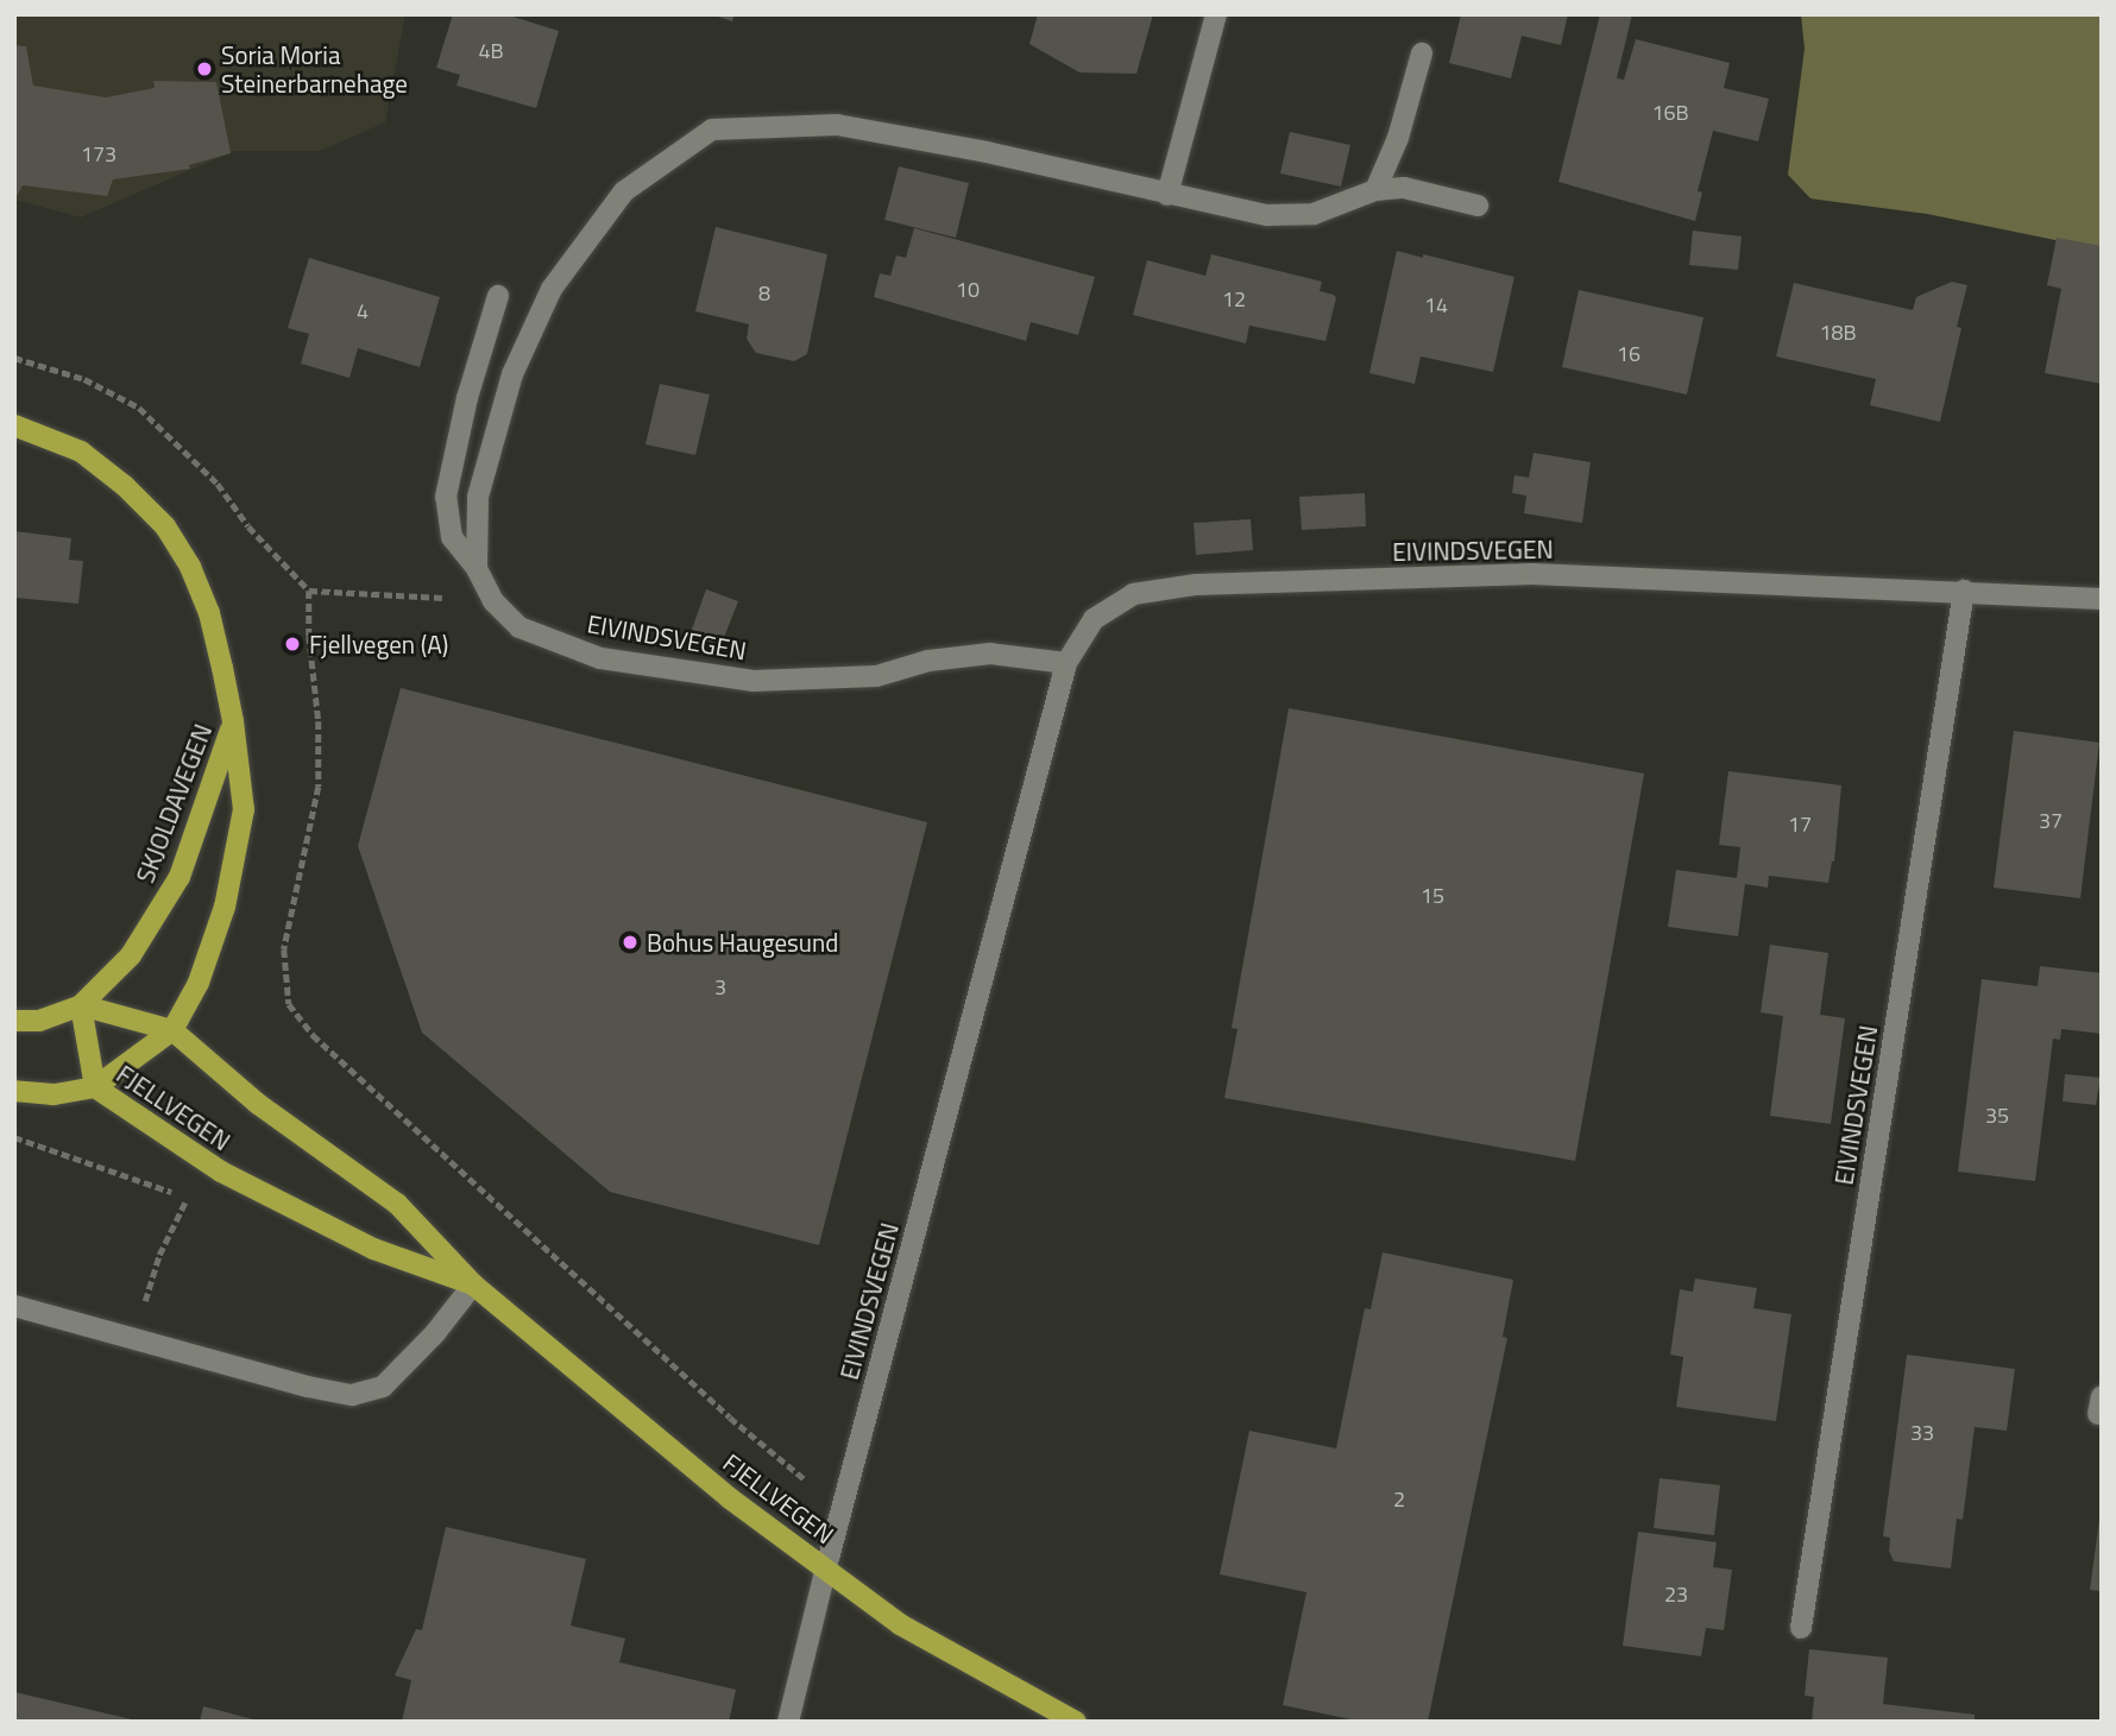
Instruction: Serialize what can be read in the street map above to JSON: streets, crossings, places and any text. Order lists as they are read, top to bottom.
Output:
{
  "streets": {
    "main road": ["SKJOLDAVEGEN", "FJELLVEGEN"],
    "street": ["EIVINDSVEGEN"]
  },
  "crossings": [
    ["EIVINDSVEGEN", "FJELLVEGEN"],
    ["SKJOLDAVEGEN", "FJELLVEGEN"]
  ],
  "places": ["Soria Moria Steinerbarnehage", "Fjellvegen (A)", "Bohus Haugesund"],
  "house_numbers": [
    "4B",
    "16B",
    "173",
    "10",
    "8",
    "12",
    "14",
    "4",
    "18B",
    "16",
    "37",
    "17",
    "15",
    "3",
    "35",
    "33",
    "2",
    "23"
  ]
}
